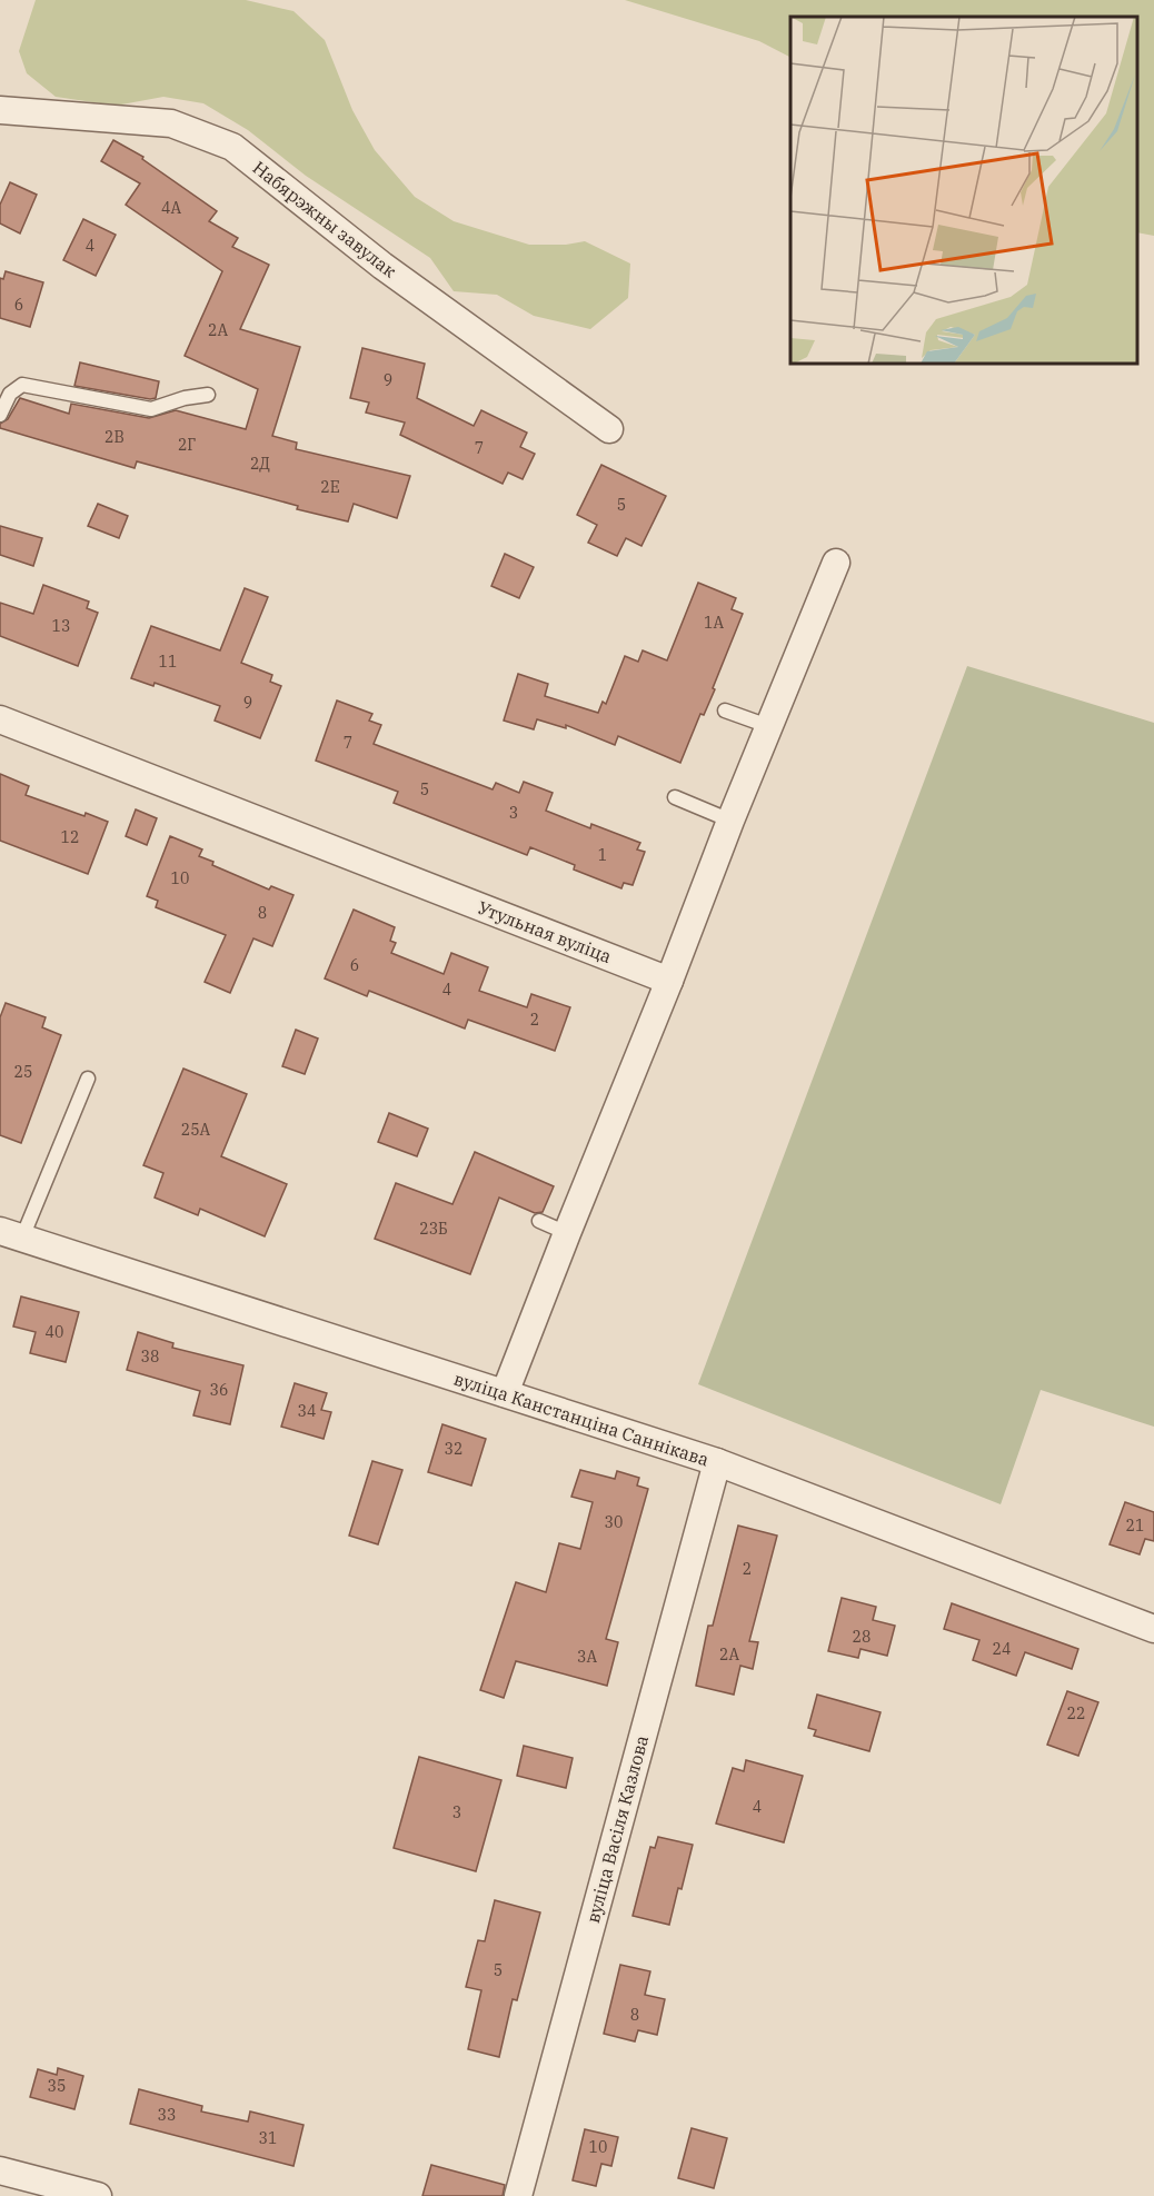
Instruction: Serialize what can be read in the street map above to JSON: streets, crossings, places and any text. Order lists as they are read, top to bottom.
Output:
{
  "streets": {
    "street": [
      "Набярэжны завулак",
      "Утульная вуліца",
      "вуліца Канстанціна Саннікава",
      "вуліца Васіля Казлова"
    ]
  },
  "crossings": [
    ["вуліца Канстанціна Саннікава", "вуліца Васіля Казлова"]
  ],
  "house_numbers": [
    "4А",
    "4",
    "6",
    "2А",
    "9",
    "2В",
    "2Г",
    "7",
    "2Д",
    "2Е",
    "5",
    "1А",
    "13",
    "11",
    "9",
    "7",
    "5",
    "3",
    "12",
    "1",
    "10",
    "8",
    "6",
    "4",
    "2",
    "25",
    "25А",
    "23Б",
    "40",
    "38",
    "36",
    "34",
    "32",
    "30",
    "21",
    "2",
    "28",
    "24",
    "2А",
    "3А",
    "22",
    "4",
    "3",
    "5",
    "8",
    "35",
    "33",
    "31",
    "10"
  ]
}
